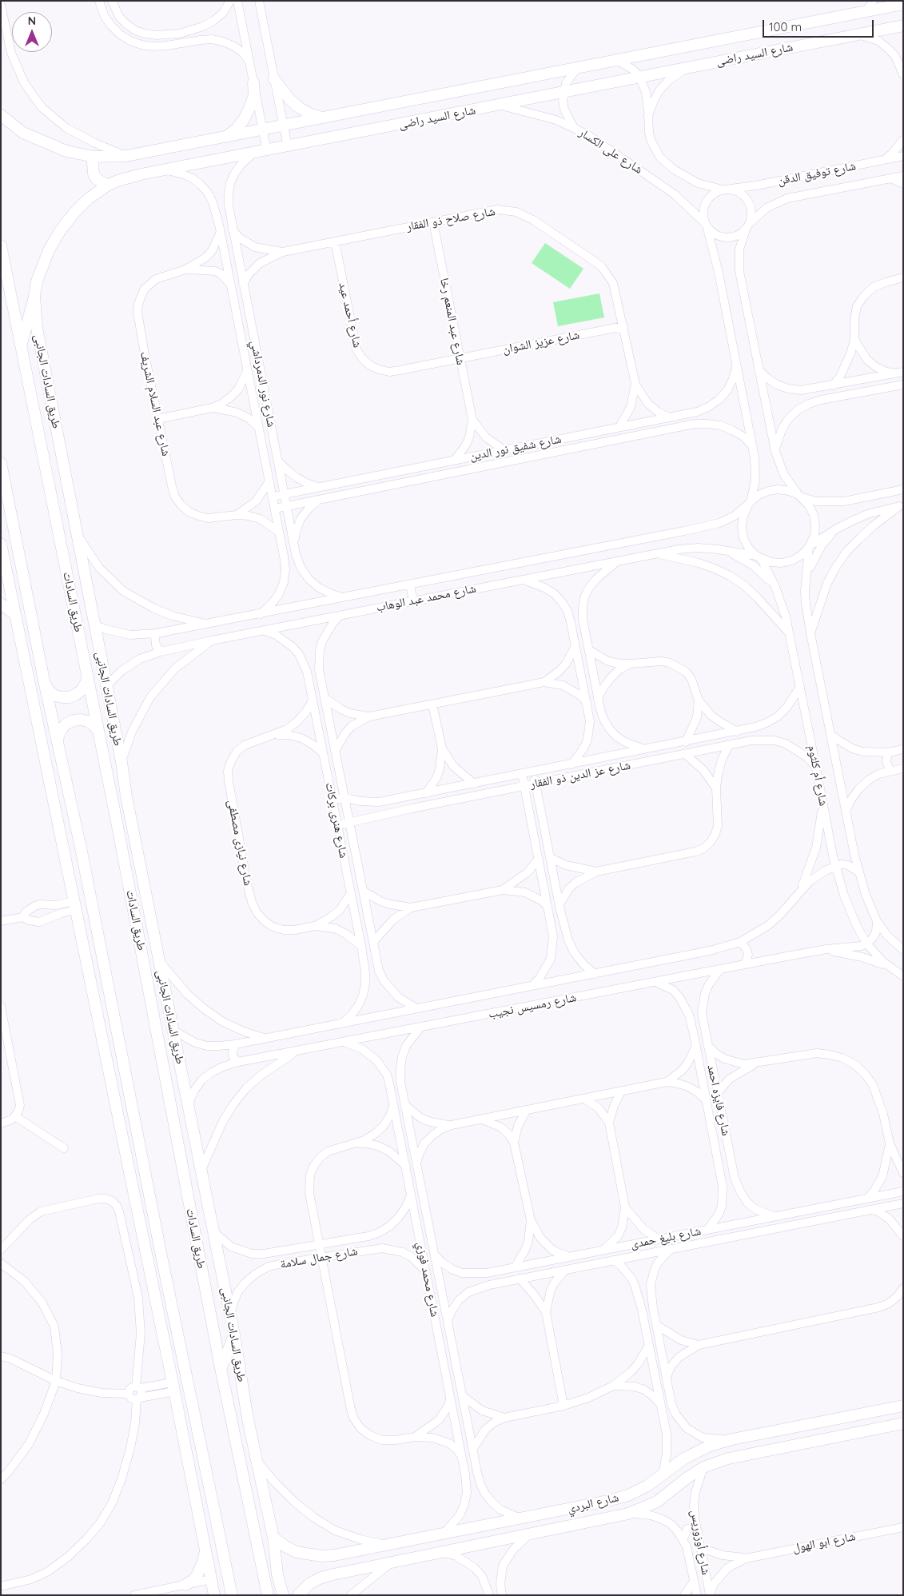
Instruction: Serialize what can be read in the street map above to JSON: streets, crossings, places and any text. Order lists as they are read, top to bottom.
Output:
{
  "streets": {
    "street": [
      "شارع السيد راضى",
      "شارع على الكسار",
      "شارع توفيق الدقن",
      "شارع صلاح ذو الفقار",
      "شارع أحمد عيد",
      "شارع عبد المنعم رخا",
      "شارع عزيز الشوان",
      "طريق السادات الجانبى",
      "شارع نور الدمرداشي",
      "شارع عبد السلام الشريف",
      "شارع شفيق نور الدين",
      "شارع محمد عبد الوهاب",
      "طريق السادات",
      "شارع عز الدين ذو الفقار",
      "شارع أم كلثوم",
      "شارع هنرى بركات",
      "شارع نيازى مصطفى",
      "شارع رمسيس نجيب",
      "شارع فايزه احمد",
      "شارع بليغ حمدى",
      "شارع جمال سلامة",
      "شارع محمد فوزي",
      "شارع البردي",
      "شارع أوزوريس",
      "شارع ابو الهول"
    ]
  },
  "crossings": [
    ["شارع السيد راضى", "شارع على الكسار"],
    ["شارع السيد راضى", "طريق السادات الجانبى"],
    ["شارع السيد راضى", "شارع نور الدمرداشي"],
    ["شارع على الكسار", "شارع توفيق الدقن"],
    ["شارع صلاح ذو الفقار", "شارع أحمد عيد"],
    ["شارع صلاح ذو الفقار", "شارع عبد المنعم رخا"],
    ["شارع صلاح ذو الفقار", "شارع عزيز الشوان"],
    ["شارع صلاح ذو الفقار", "شارع نور الدمرداشي"],
    ["شارع صلاح ذو الفقار", "شارع شفيق نور الدين"],
    ["شارع أحمد عيد", "شارع عبد المنعم رخا"],
    ["شارع أحمد عيد", "شارع عزيز الشوان"],
    ["شارع عبد المنعم رخا", "شارع عزيز الشوان"],
    ["شارع عبد المنعم رخا", "شارع شفيق نور الدين"],
    ["طريق السادات الجانبى", "شارع محمد عبد الوهاب"],
    ["طريق السادات الجانبى", "شارع رمسيس نجيب"],
    ["طريق السادات الجانبى", "شارع جمال سلامة"],
    ["طريق السادات الجانبى", "شارع البردي"],
    ["شارع نور الدمرداشي", "شارع عبد السلام الشريف"],
    ["شارع نور الدمرداشي", "شارع شفيق نور الدين"],
    ["شارع نور الدمرداشي", "شارع محمد عبد الوهاب"],
    ["شارع محمد عبد الوهاب", "شارع أم كلثوم"],
    ["شارع محمد عبد الوهاب", "شارع هنرى بركات"],
    ["شارع عز الدين ذو الفقار", "شارع أم كلثوم"],
    ["شارع عز الدين ذو الفقار", "شارع هنرى بركات"],
    ["شارع أم كلثوم", "شارع رمسيس نجيب"],
    ["شارع هنرى بركات", "شارع نيازى مصطفى"],
    ["شارع هنرى بركات", "شارع رمسيس نجيب"],
    ["شارع رمسيس نجيب", "شارع فايزه احمد"],
    ["شارع رمسيس نجيب", "شارع محمد فوزي"],
    ["شارع فايزه احمد", "شارع بليغ حمدى"],
    ["شارع بليغ حمدى", "شارع محمد فوزي"],
    ["شارع جمال سلامة", "شارع محمد فوزي"],
    ["شارع محمد فوزي", "شارع البردي"],
    ["شارع البردي", "شارع أوزوريس"],
    ["شارع أوزوريس", "شارع ابو الهول"]
  ],
  "scale_bar": "100 m",
  "north": "top"
}
